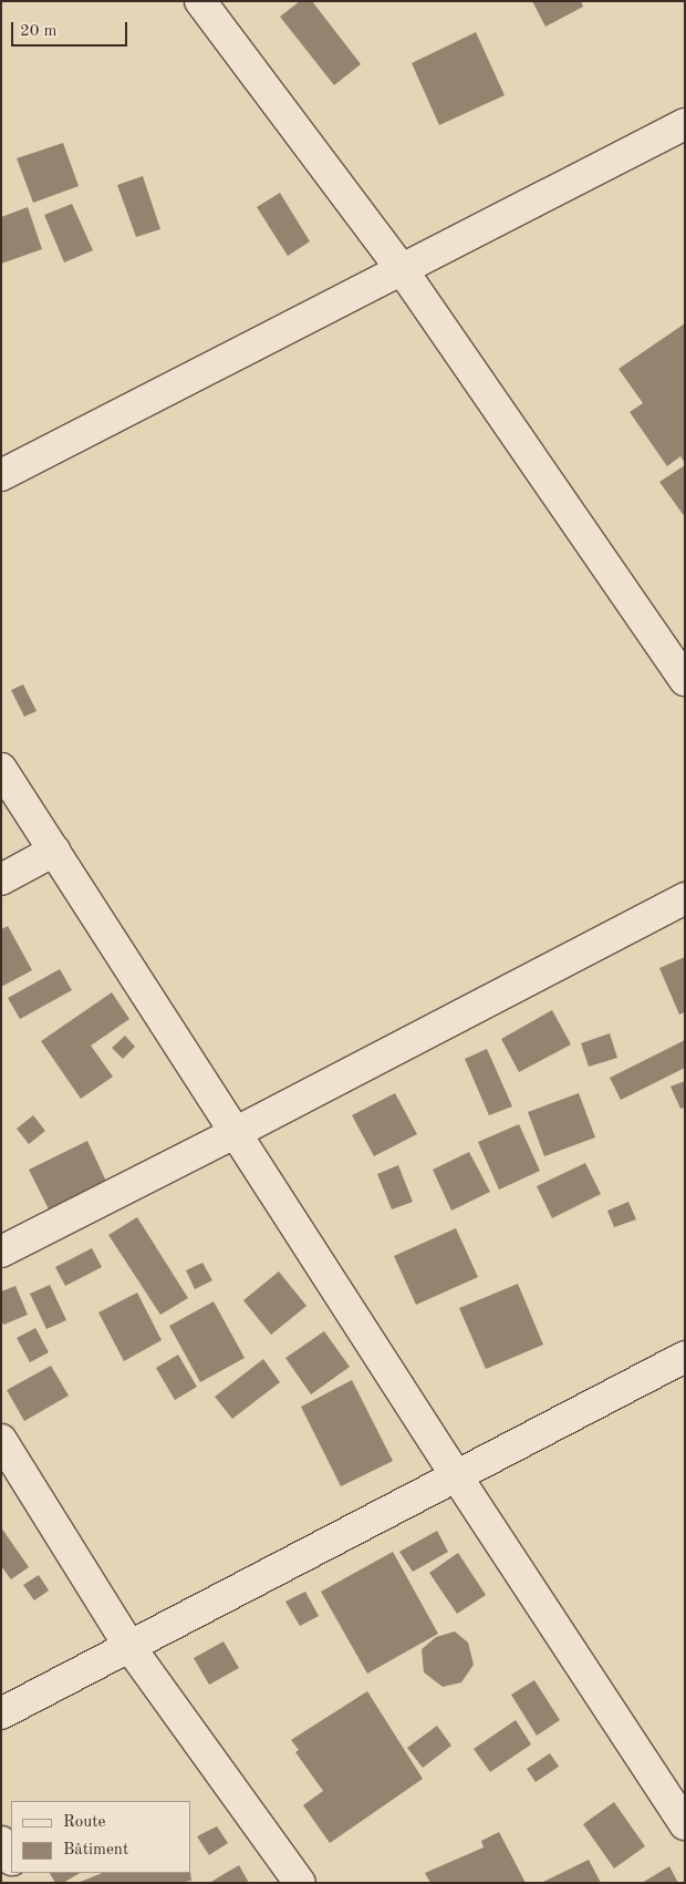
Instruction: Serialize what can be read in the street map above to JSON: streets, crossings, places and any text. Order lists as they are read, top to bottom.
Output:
{
  "legend": ["Route", "Bâtiment"],
  "scale_bar": "20 m"
}
